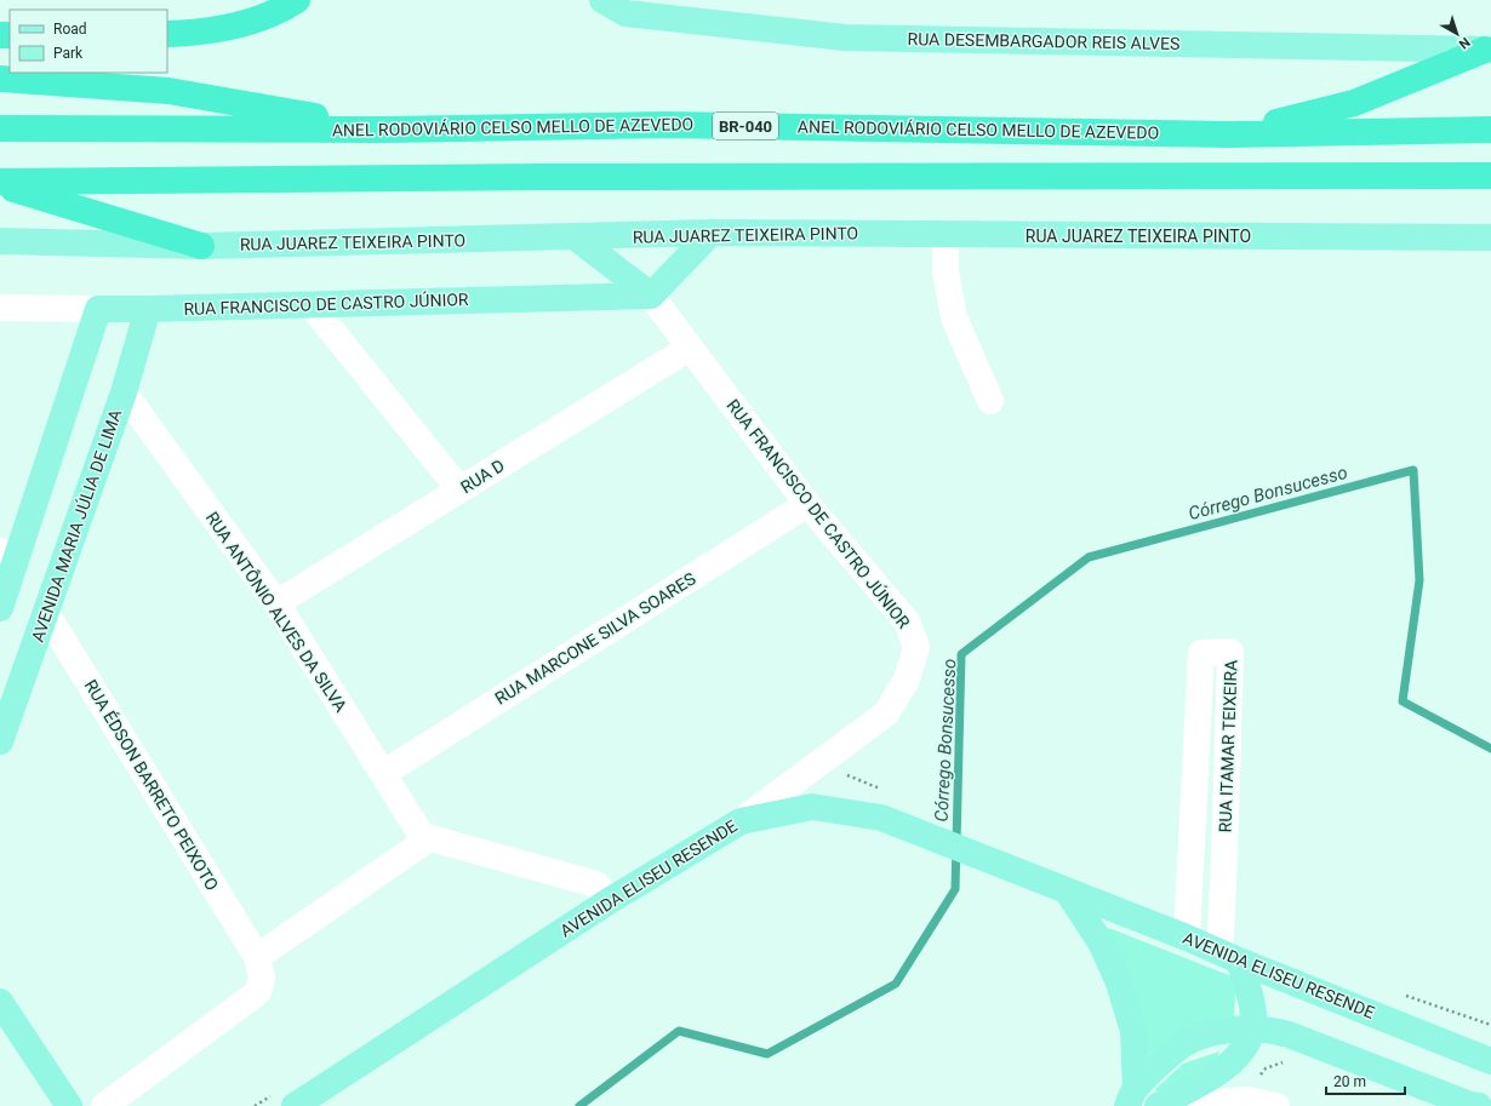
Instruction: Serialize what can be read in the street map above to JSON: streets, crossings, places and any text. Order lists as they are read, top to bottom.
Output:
{
  "streets": {
    "highway": ["BR-040", "ANEL RODOVIÁRIO CELSO MELLO DE AZEVEDO"],
    "main road": [
      "RUA DESEMBARGADOR REIS ALVES",
      "RUA JUAREZ TEIXEIRA PINTO",
      "RUA FRANCISCO DE CASTRO JÚNIOR",
      "AVENIDA MARIA JÚLIA DE LIMA",
      "RUA ITAMAR TEIXEIRA",
      "AVENIDA ELISEU RESENDE"
    ],
    "street": [
      "RUA D",
      "RUA ANTÔNIO ALVES DA SILVA",
      "RUA MARCONE SILVA SOARES",
      "RUA ÉDSON BARRETO PEIXOTO"
    ]
  },
  "crossings": [
    ["RUA FRANCISCO DE CASTRO JÚNIOR", "RUA D"],
    ["RUA FRANCISCO DE CASTRO JÚNIOR", "AVENIDA MARIA JÚLIA DE LIMA"],
    ["RUA FRANCISCO DE CASTRO JÚNIOR", "RUA MARCONE SILVA SOARES"],
    ["RUA FRANCISCO DE CASTRO JÚNIOR", "AVENIDA ELISEU RESENDE"],
    ["RUA D", "RUA ANTÔNIO ALVES DA SILVA"],
    ["AVENIDA MARIA JÚLIA DE LIMA", "RUA ANTÔNIO ALVES DA SILVA"],
    ["AVENIDA MARIA JÚLIA DE LIMA", "RUA ÉDSON BARRETO PEIXOTO"],
    ["RUA ANTÔNIO ALVES DA SILVA", "RUA MARCONE SILVA SOARES"],
    ["RUA ITAMAR TEIXEIRA", "AVENIDA ELISEU RESENDE"]
  ],
  "water": ["Córrego Bonsucesso"],
  "legend": ["Road", "Park"],
  "scale_bar": "20 m",
  "north": "bottom right"
}
